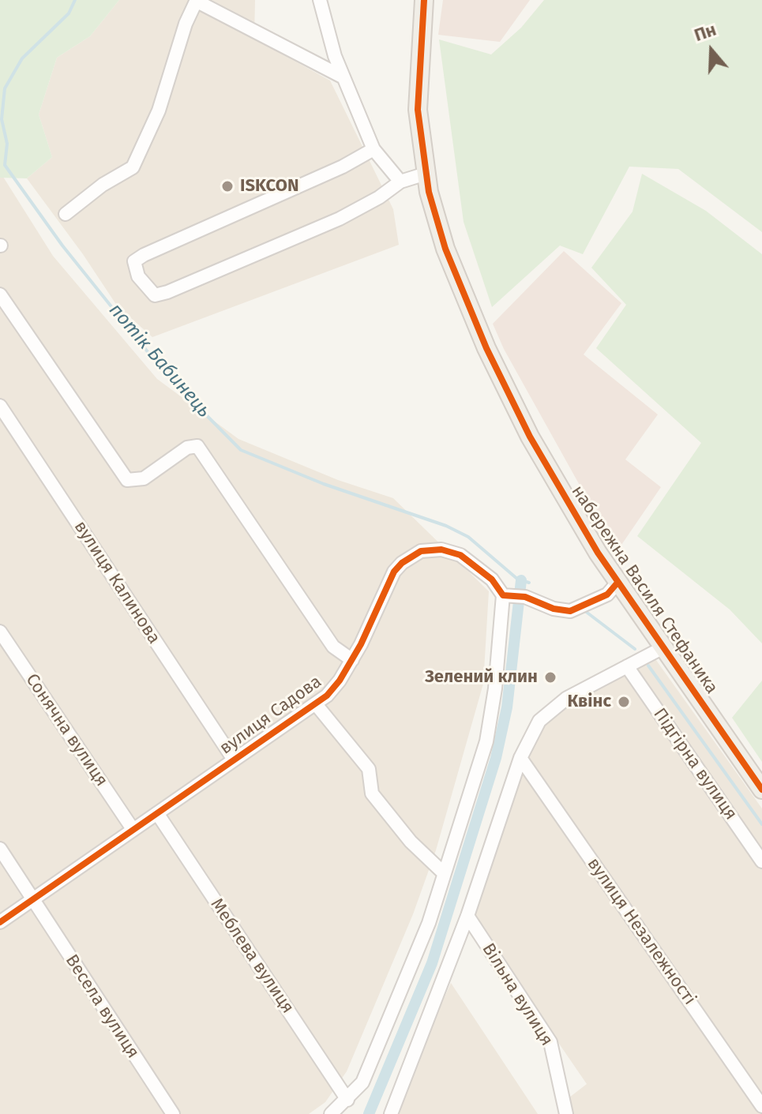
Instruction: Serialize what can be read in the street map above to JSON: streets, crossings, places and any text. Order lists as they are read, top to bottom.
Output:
{
  "streets": {
    "main road": ["набережна Василя Стефаника"],
    "street": [
      "вулиця Калинова",
      "вулиця Садова",
      "Сонячна вулиця",
      "Підгірна вулиця",
      "вулиця Незалежності",
      "Меблева вулиця",
      "Вільна вулиця",
      "Весела вулиця"
    ]
  },
  "crossings": [
    ["вулиця Калинова", "вулиця Садова"],
    ["вулиця Садова", "Сонячна вулиця"],
    ["вулиця Садова", "Меблева вулиця"],
    ["вулиця Садова", "Весела вулиця"]
  ],
  "water": ["потік Бабинець"],
  "places": ["ISKCON", "Зелений клин", "Квінс"],
  "north": "top"
}
